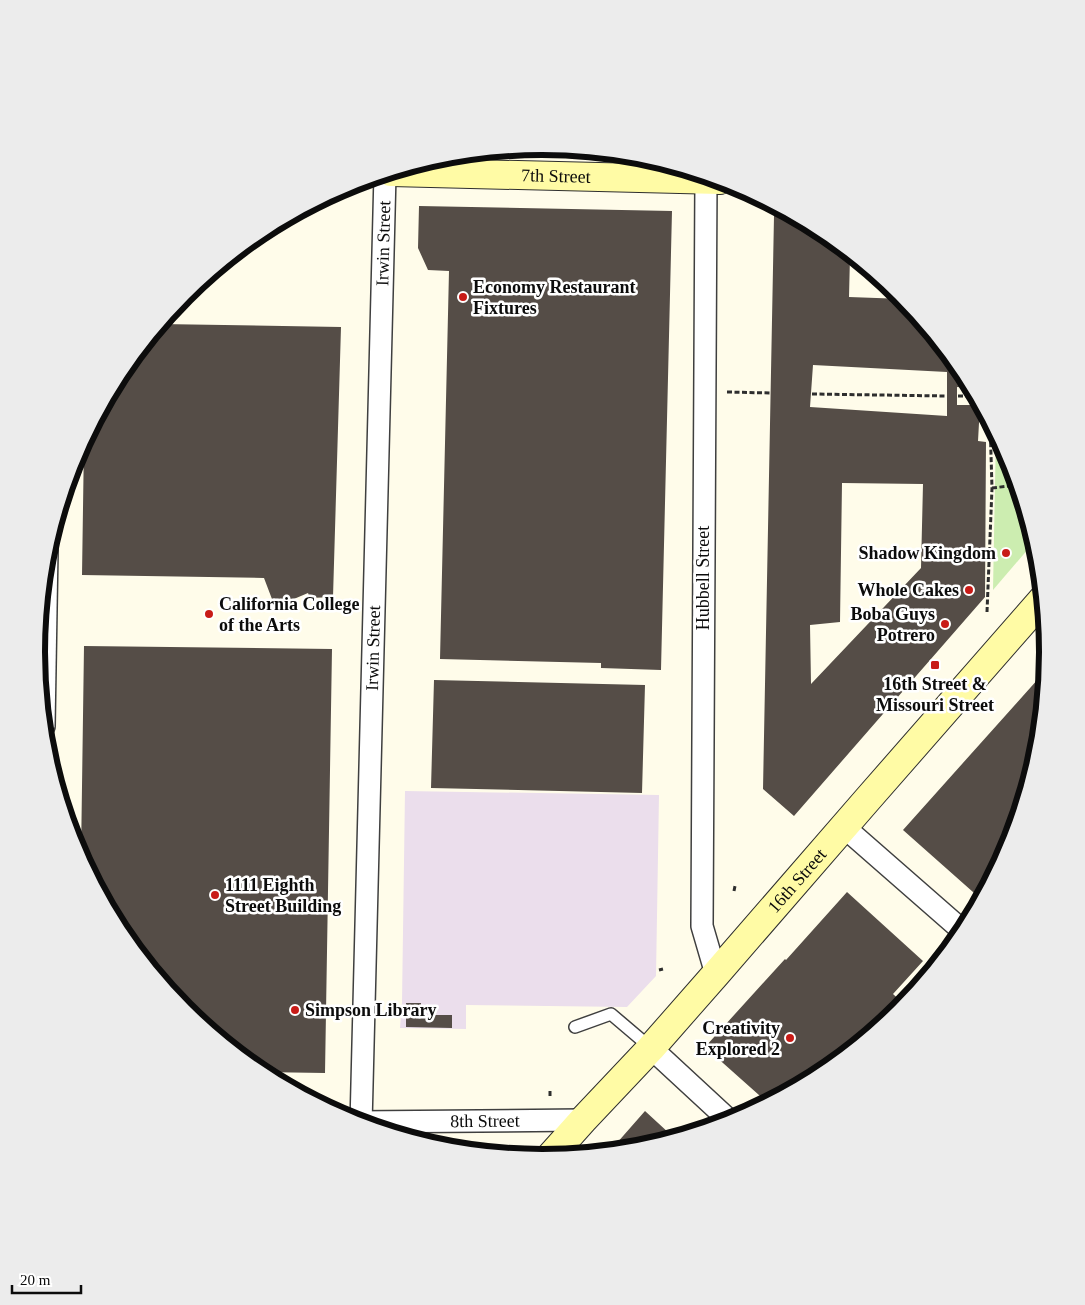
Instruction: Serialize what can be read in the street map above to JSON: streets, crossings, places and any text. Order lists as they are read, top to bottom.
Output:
{
  "streets": {
    "main road": ["7th Street", "16th Street"],
    "street": ["Irwin Street", "Hubbell Street", "8th Street"]
  },
  "crossings": [
    ["Hubbell Street", "16th Street"],
    ["16th Street", "8th Street"]
  ],
  "places": {
    "other": [
      "Economy Restaurant Fixtures",
      "Shadow Kingdom",
      "Whole Cakes",
      "California College of the Arts",
      "Boba Guys Potrero",
      "1111 Eighth Street Building",
      "Simpson Library",
      "Creativity Explored 2"
    ],
    "transit": ["16th Street & Missouri Street"]
  },
  "scale_bar": "20 m"
}
